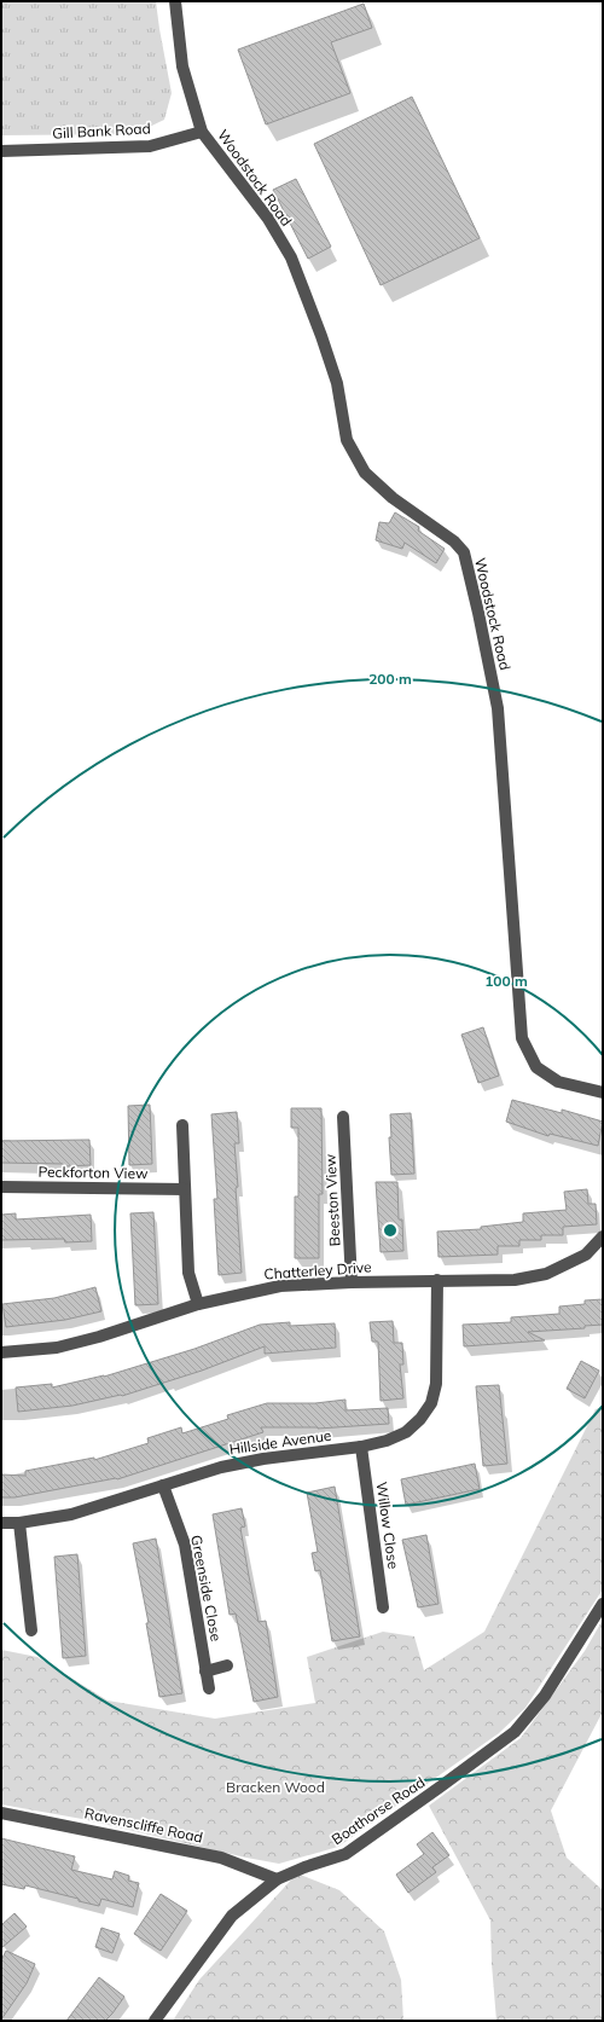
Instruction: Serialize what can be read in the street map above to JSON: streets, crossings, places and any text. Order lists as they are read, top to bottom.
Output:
{
  "streets": {
    "street": [
      "Gill Bank Road",
      "Woodstock Road",
      "Peckforton View",
      "Beeston View",
      "Chatterley Drive",
      "Hillside Avenue",
      "Willow Close",
      "Greenside Close",
      "Boathorse Road",
      "Ravenscliffe Road"
    ]
  },
  "crossings": [
    ["Gill Bank Road", "Woodstock Road"],
    ["Beeston View", "Chatterley Drive"],
    ["Chatterley Drive", "Hillside Avenue"],
    ["Hillside Avenue", "Willow Close"],
    ["Hillside Avenue", "Greenside Close"],
    ["Boathorse Road", "Ravenscliffe Road"]
  ],
  "parks": ["Bracken Wood"],
  "rings": ["200 m", "100 m"]
}
